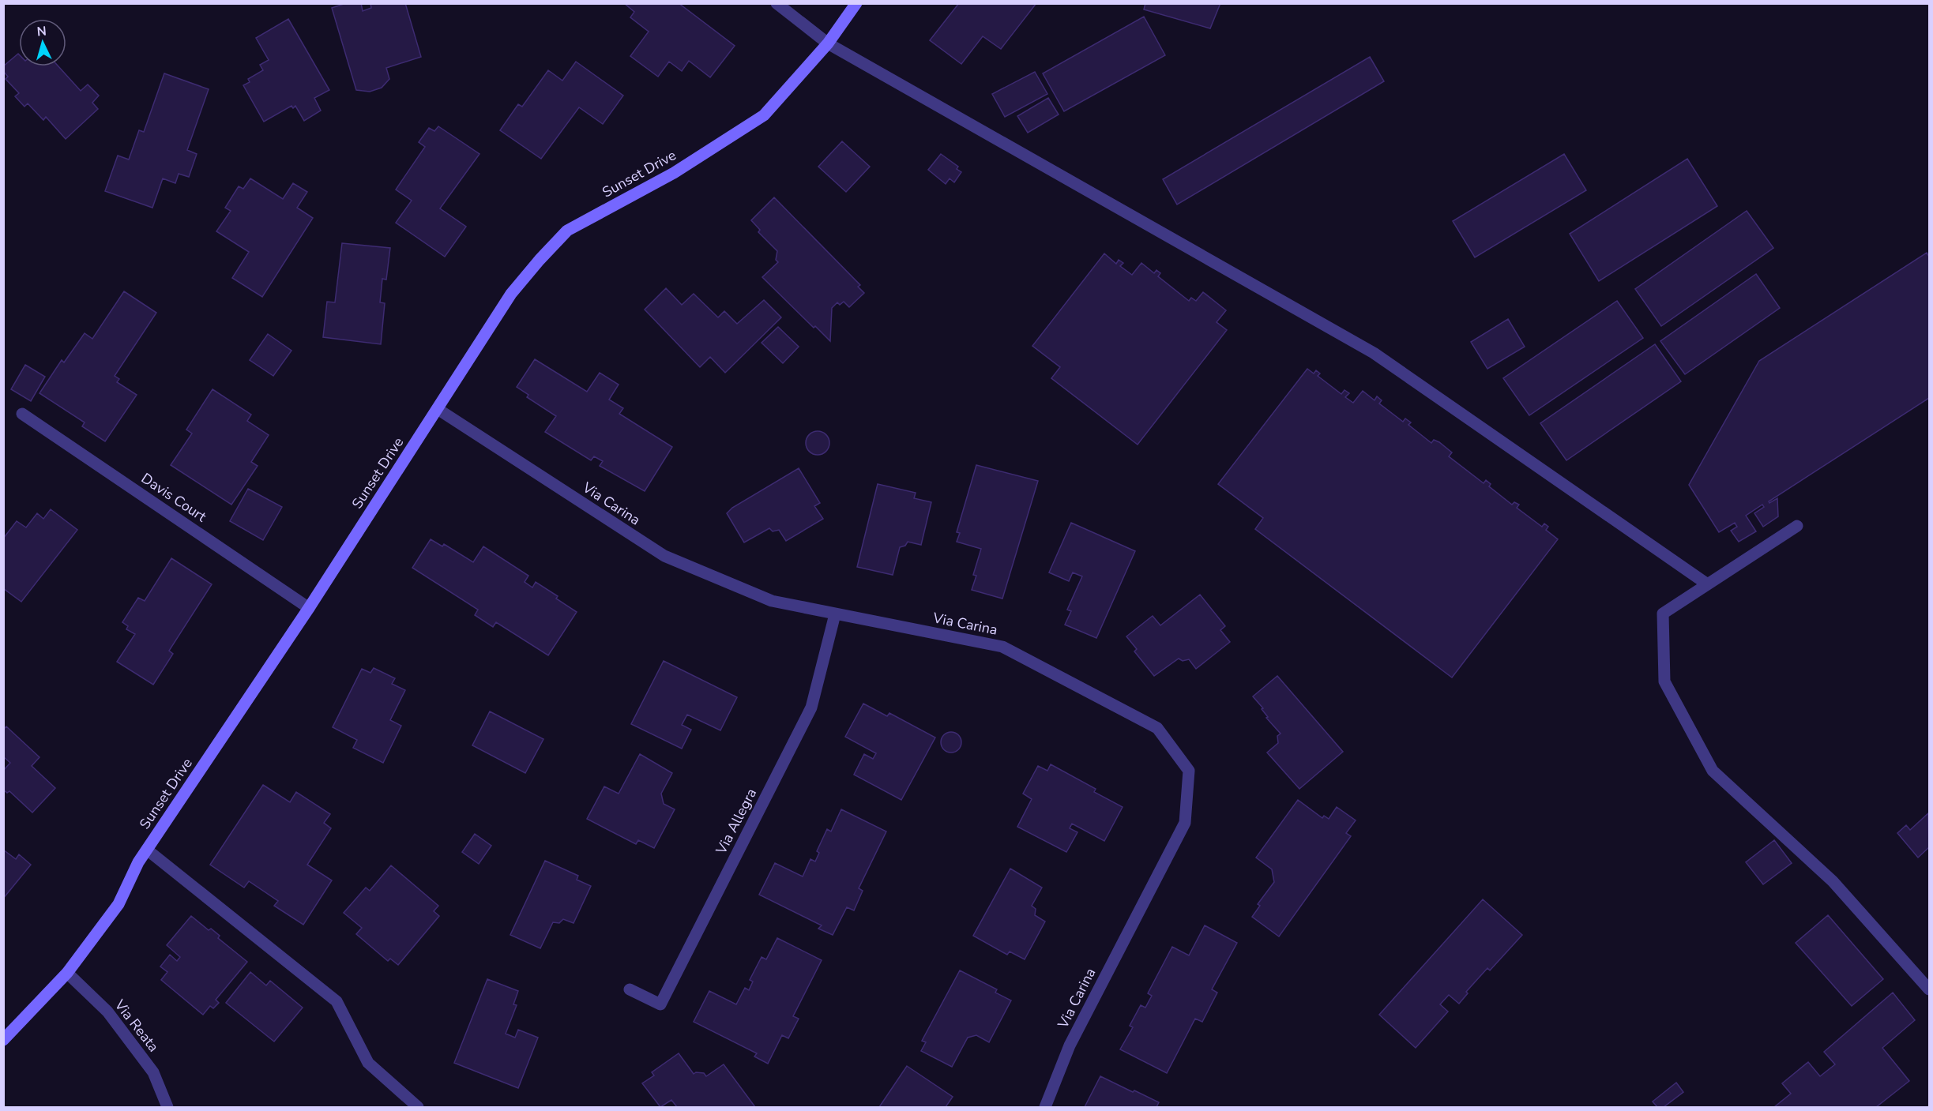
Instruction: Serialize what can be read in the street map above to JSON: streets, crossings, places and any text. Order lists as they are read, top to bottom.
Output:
{
  "streets": {
    "main road": ["Sunset Drive"],
    "street": [
      "Davis Court",
      "Via Carina",
      "Via Allegra",
      "Via Reata"
    ]
  },
  "crossings": [
    ["Sunset Drive", "Davis Court"],
    ["Sunset Drive", "Via Carina"],
    ["Sunset Drive", "Via Reata"],
    ["Via Carina", "Via Allegra"]
  ],
  "north": "top"
}
